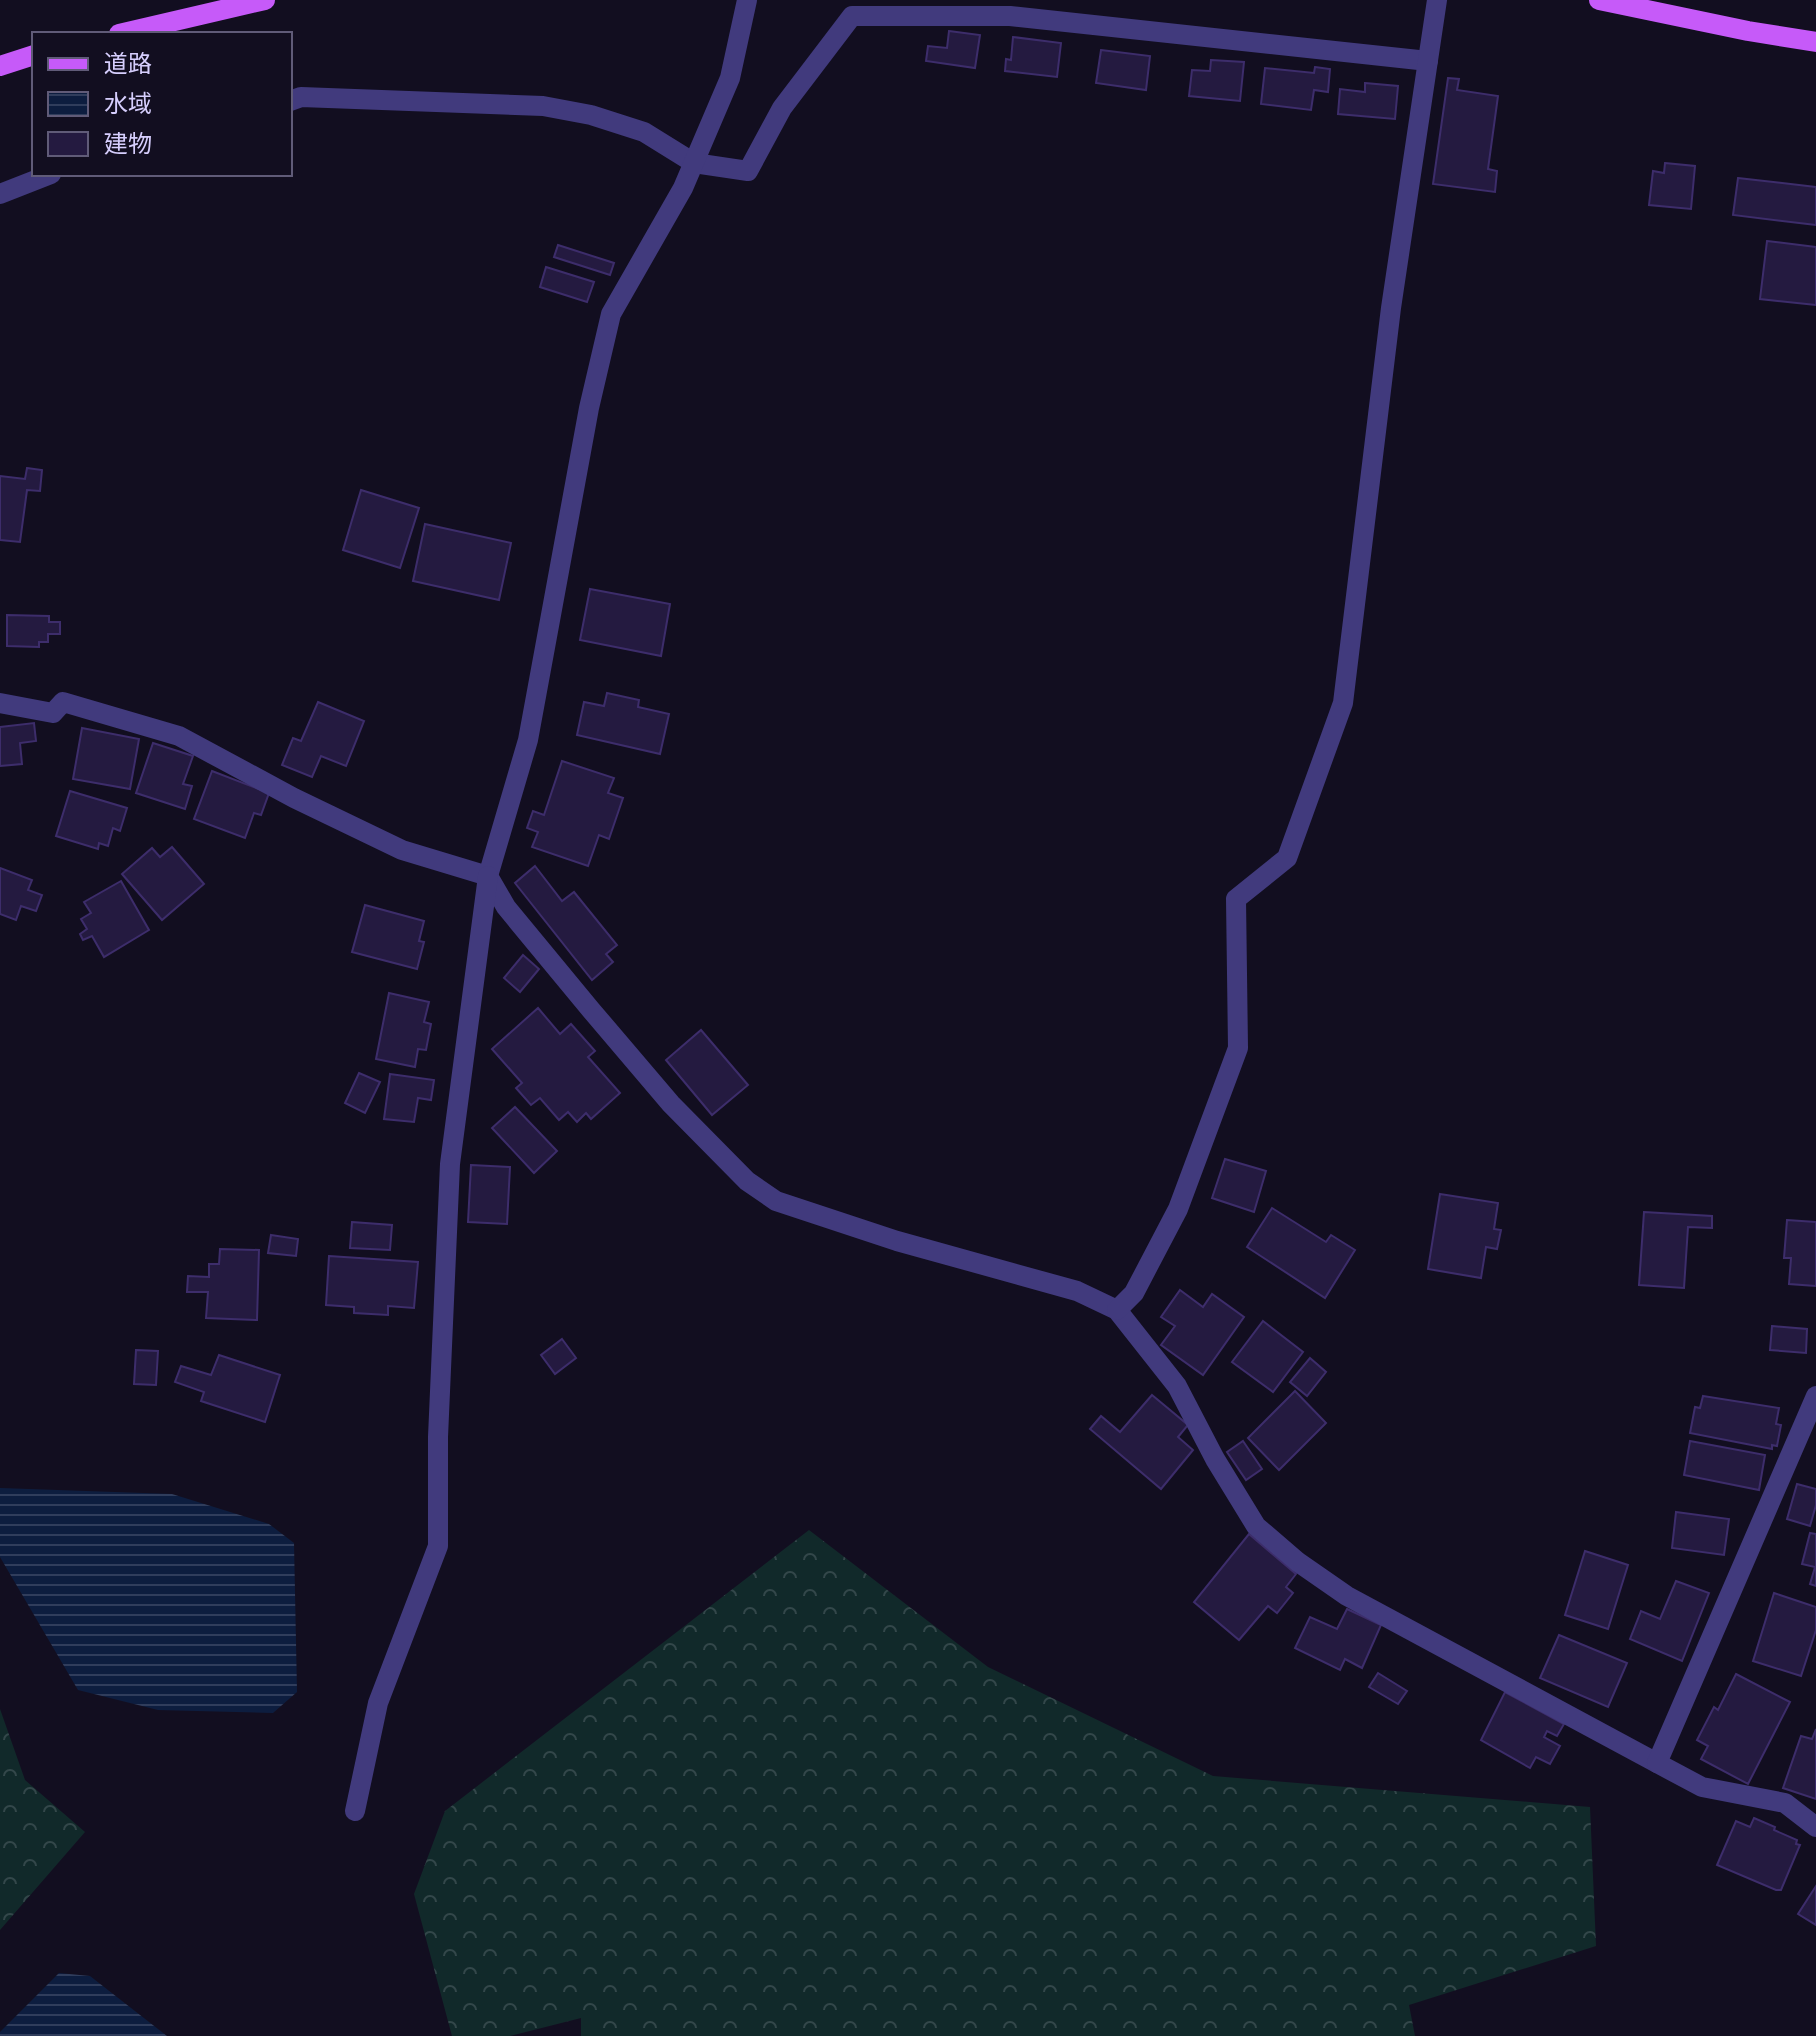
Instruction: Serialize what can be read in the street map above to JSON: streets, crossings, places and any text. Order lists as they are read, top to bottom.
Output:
{
  "legend": ["道路", "水域", "建物"]
}
